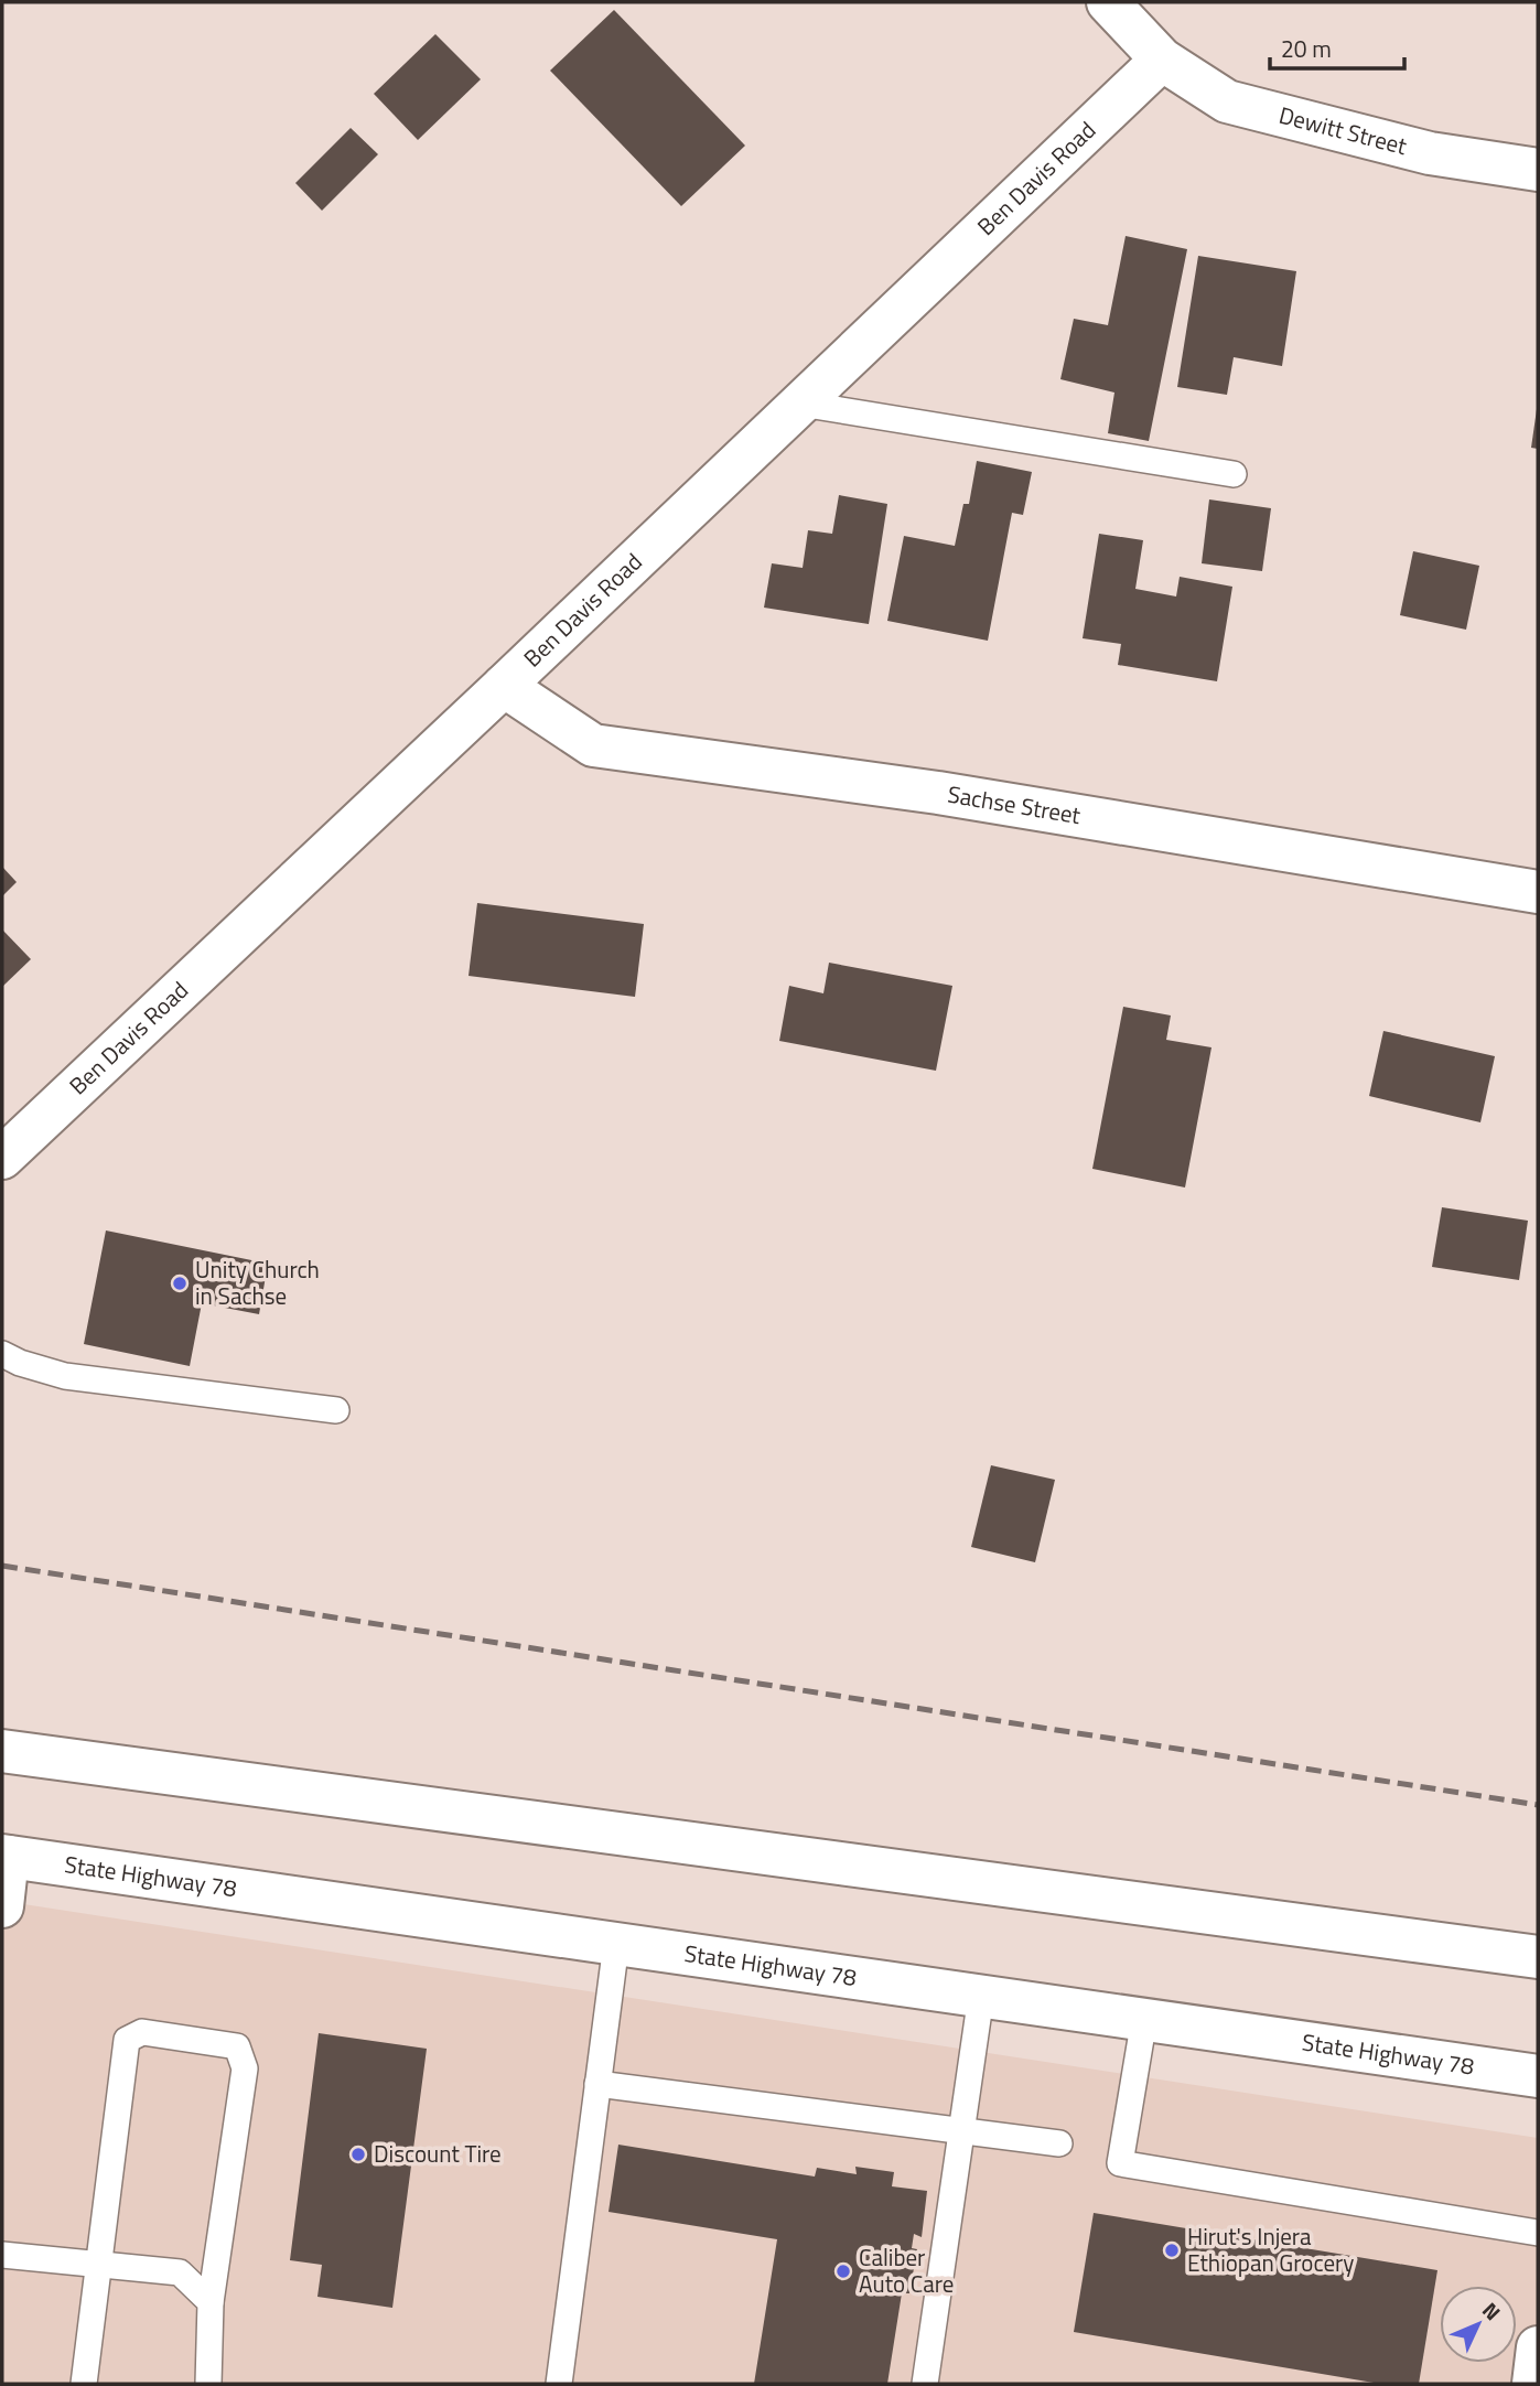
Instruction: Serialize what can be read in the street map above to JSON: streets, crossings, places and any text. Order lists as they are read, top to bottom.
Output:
{
  "streets": {
    "street": [
      "Dewitt Street",
      "Ben Davis Road",
      "Sachse Street",
      "State Highway 78"
    ]
  },
  "crossings": [
    ["Dewitt Street", "Ben Davis Road"],
    ["Ben Davis Road", "Sachse Street"]
  ],
  "places": [
    "Unity Church in Sachse",
    "Discount Tire",
    "Hirut's Injera Ethiopan Grocery",
    "Caliber Auto Care"
  ],
  "scale_bar": "20 m",
  "north": "top right"
}
